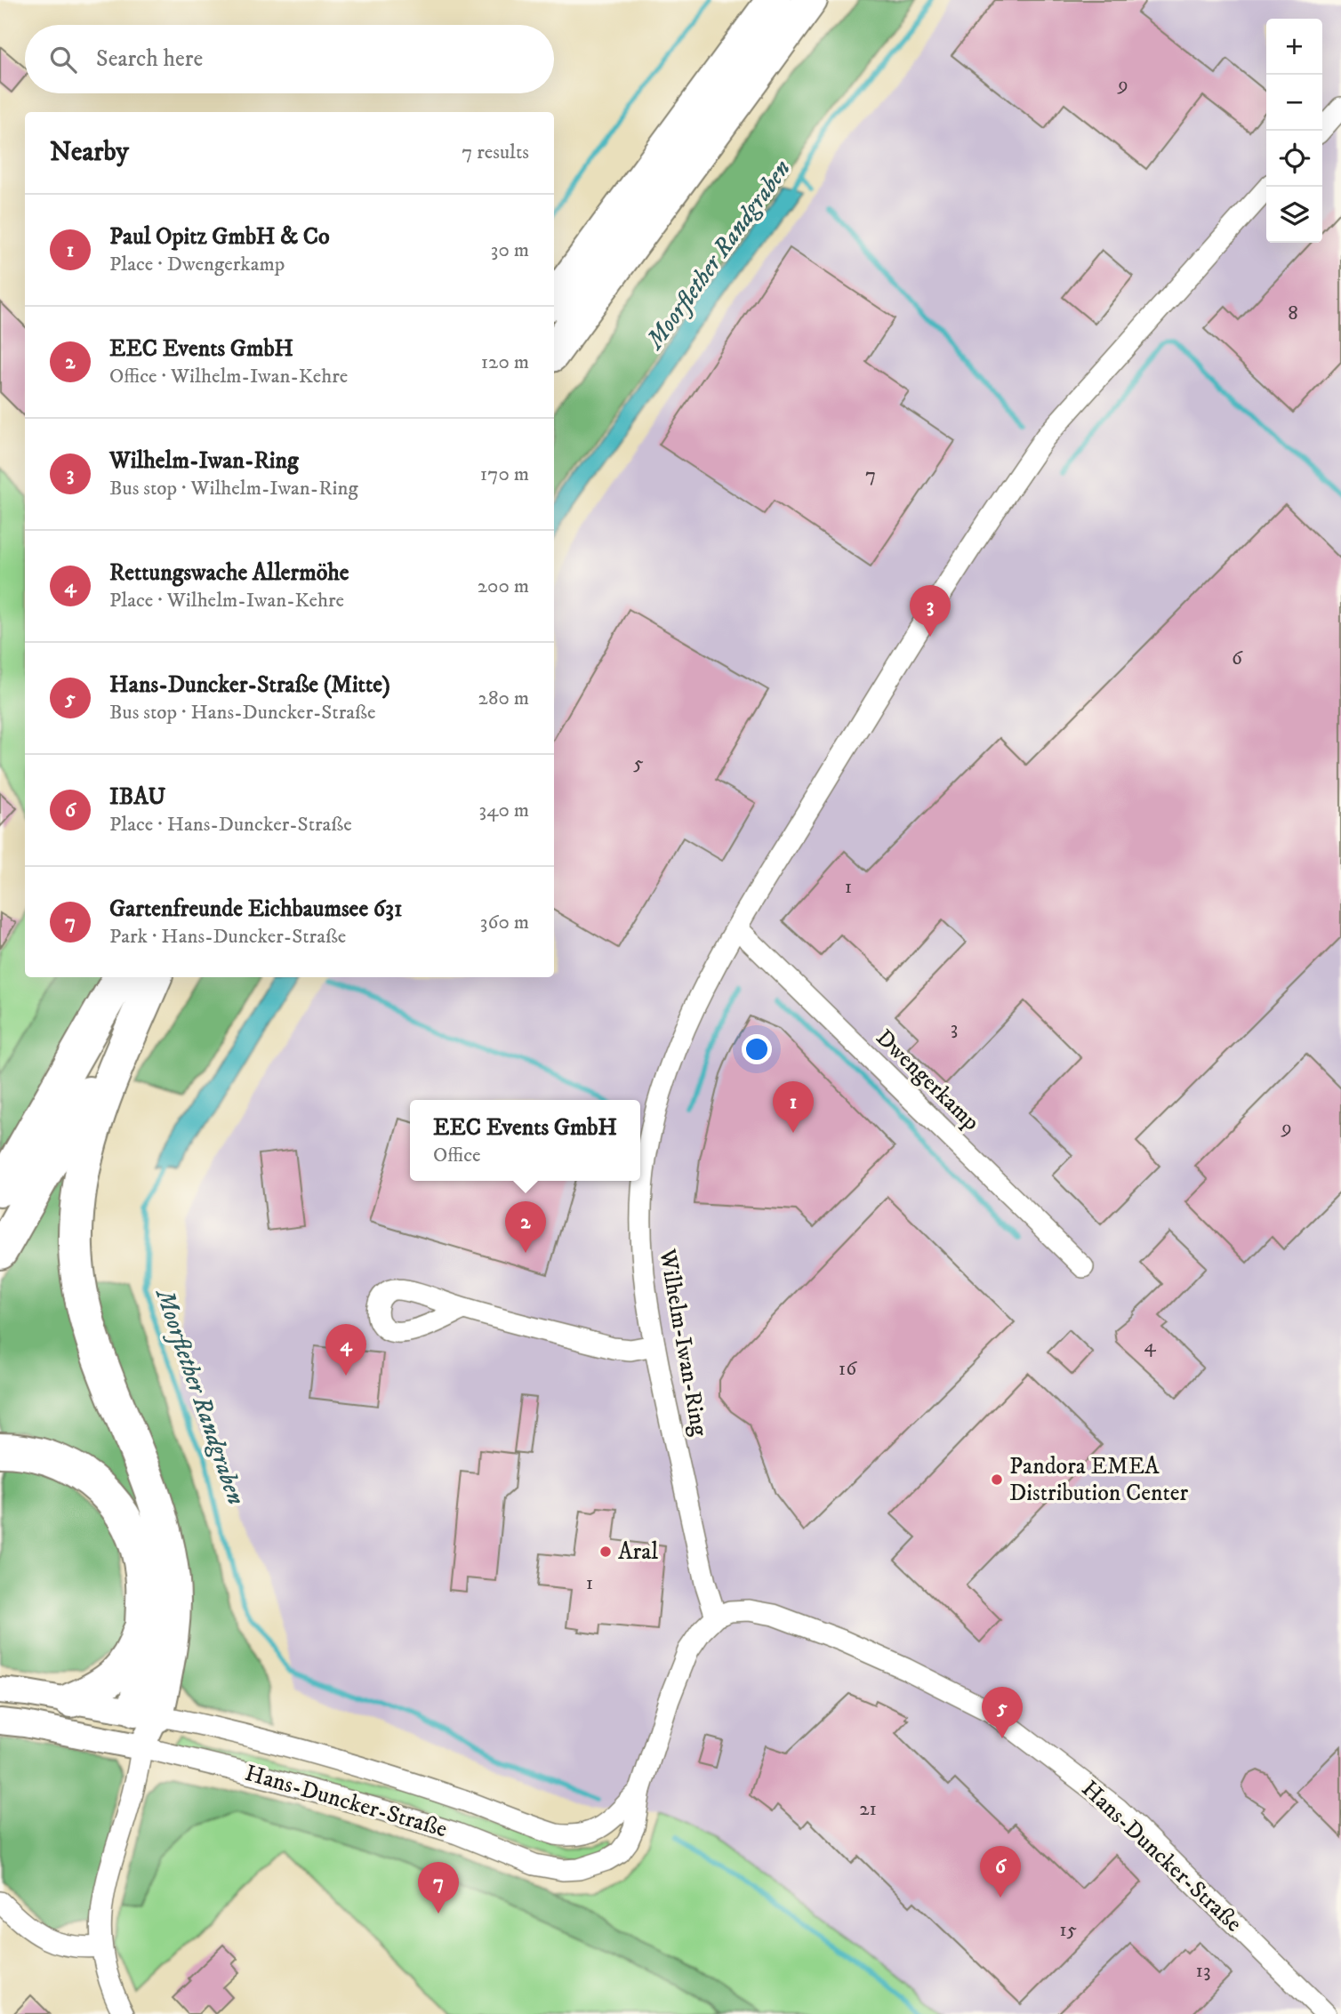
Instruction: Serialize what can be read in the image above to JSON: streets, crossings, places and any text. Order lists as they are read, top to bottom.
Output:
{
  "streets": {
    "street": ["Dwengerkamp", "Wilhelm-Iwan-Ring", "Hans-Duncker-Straße"]
  },
  "crossings": [
    ["Dwengerkamp", "Wilhelm-Iwan-Ring"],
    ["Wilhelm-Iwan-Ring", "Hans-Duncker-Straße"]
  ],
  "water": ["Moorflether Randgraben"],
  "places": ["Pandora EMEA Distribution Center", "Aral"],
  "house_numbers": [
    "9",
    "8",
    "7",
    "6",
    "5",
    "1",
    "3",
    "9",
    "4",
    "16",
    "1",
    "21",
    "15",
    "13"
  ],
  "page": {
    "map_buttons": ["+", "−"],
    "search": "Search here",
    "heading": ["Nearby", "7 results"],
    "list": [
      {
        "mark": "1",
        "name": "Paul Opitz GmbH & Co",
        "note": "Place · Dwengerkamp",
        "value": "30 m"
      },
      {
        "mark": "2",
        "name": "EEC Events GmbH",
        "note": "Office · Wilhelm-Iwan-Kehre",
        "value": "120 m"
      },
      {
        "mark": "3",
        "name": "Wilhelm-Iwan-Ring",
        "note": "Bus stop · Wilhelm-Iwan-Ring",
        "value": "170 m"
      },
      {
        "mark": "4",
        "name": "Rettungswache Allermöhe",
        "note": "Place · Wilhelm-Iwan-Kehre",
        "value": "200 m"
      },
      {
        "mark": "5",
        "name": "Hans-Duncker-Straße (Mitte)",
        "note": "Bus stop · Hans-Duncker-Straße",
        "value": "280 m"
      },
      {
        "mark": "6",
        "name": "IBAU",
        "note": "Place · Hans-Duncker-Straße",
        "value": "340 m"
      },
      {
        "mark": "7",
        "name": "Gartenfreunde Eichbaumsee 631",
        "note": "Park · Hans-Duncker-Straße",
        "value": "360 m"
      }
    ],
    "pins": [
      "3",
      "1",
      "2",
      "4",
      "5",
      "6",
      "7"
    ],
    "popup": ["EEC Events GmbH", "Office"]
  }
}
